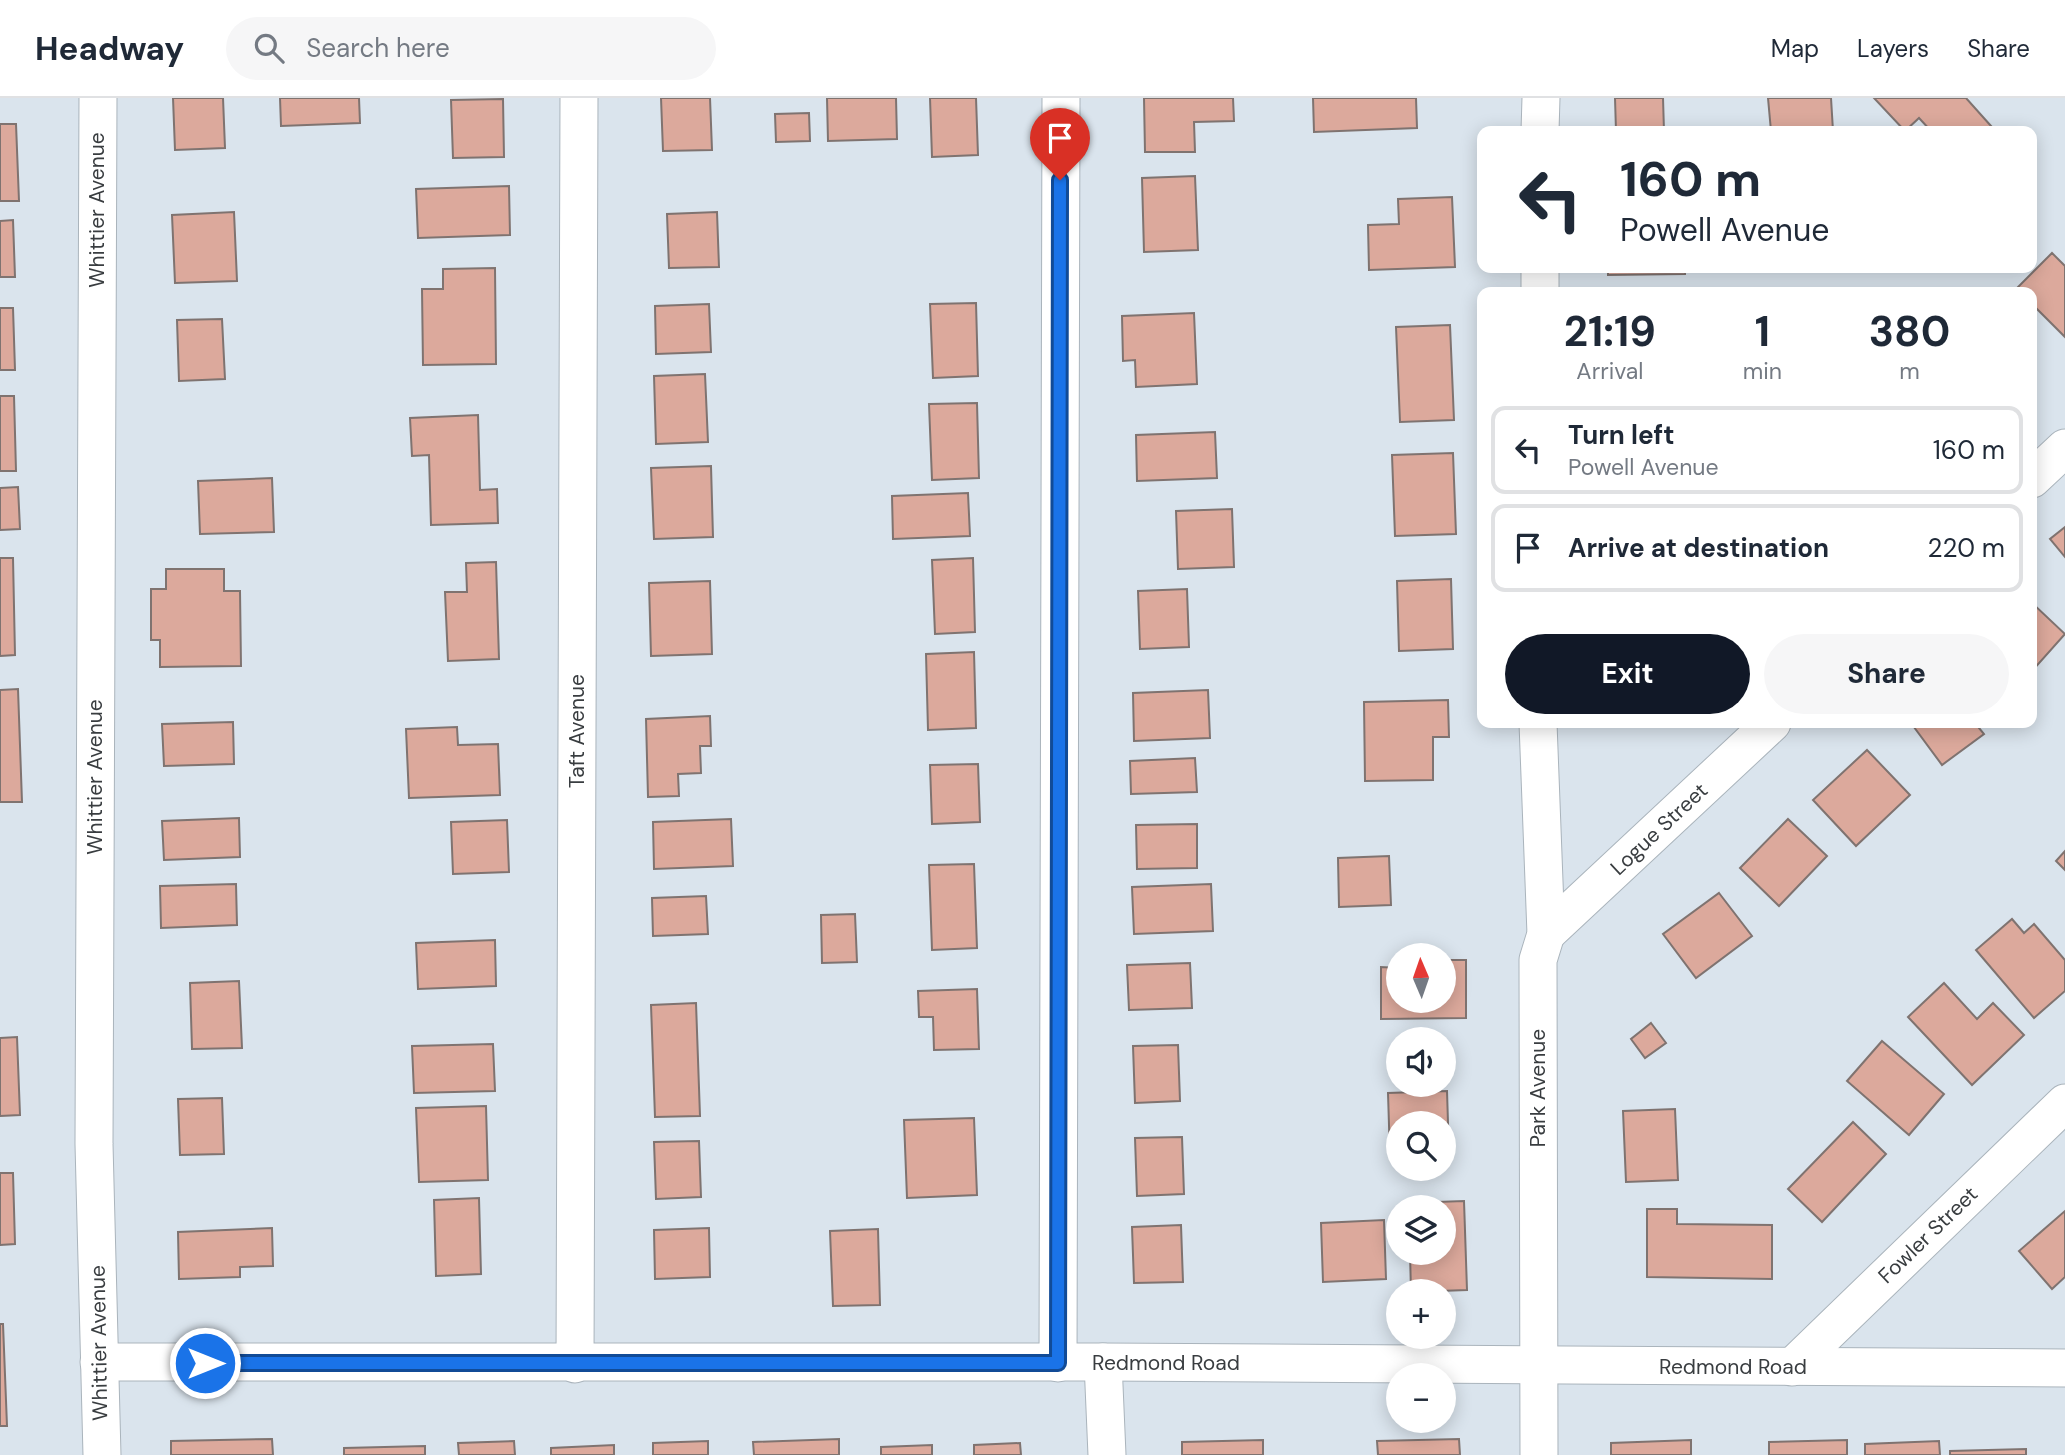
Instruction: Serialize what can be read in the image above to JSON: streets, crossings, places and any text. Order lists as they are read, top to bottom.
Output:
{
  "streets": {
    "street": [
      "Whittier Avenue",
      "Taft Avenue",
      "Logue Street",
      "Park Avenue",
      "Fowler Street",
      "Redmond Road"
    ]
  },
  "crossings": [
    ["Whittier Avenue", "Redmond Road"],
    ["Taft Avenue", "Redmond Road"],
    ["Logue Street", "Park Avenue"],
    ["Park Avenue", "Redmond Road"],
    ["Fowler Street", "Redmond Road"]
  ],
  "north": "top",
  "page": {
    "header": "Headway",
    "search": "Search here",
    "nav": ["Map", "Layers", "Share"],
    "turn": ["160 m", "Powell Avenue"],
    "eta": [
      "21:19",
      "Arrival",
      "1",
      "min",
      "380",
      "m"
    ],
    "list": [
      {
        "name": "Turn left",
        "note": "Powell Avenue",
        "value": "160 m"
      },
      {
        "name": "Arrive at destination",
        "value": "220 m"
      }
    ],
    "buttons": ["Exit", "Share"],
    "map_buttons": ["+", "−"]
  }
}
